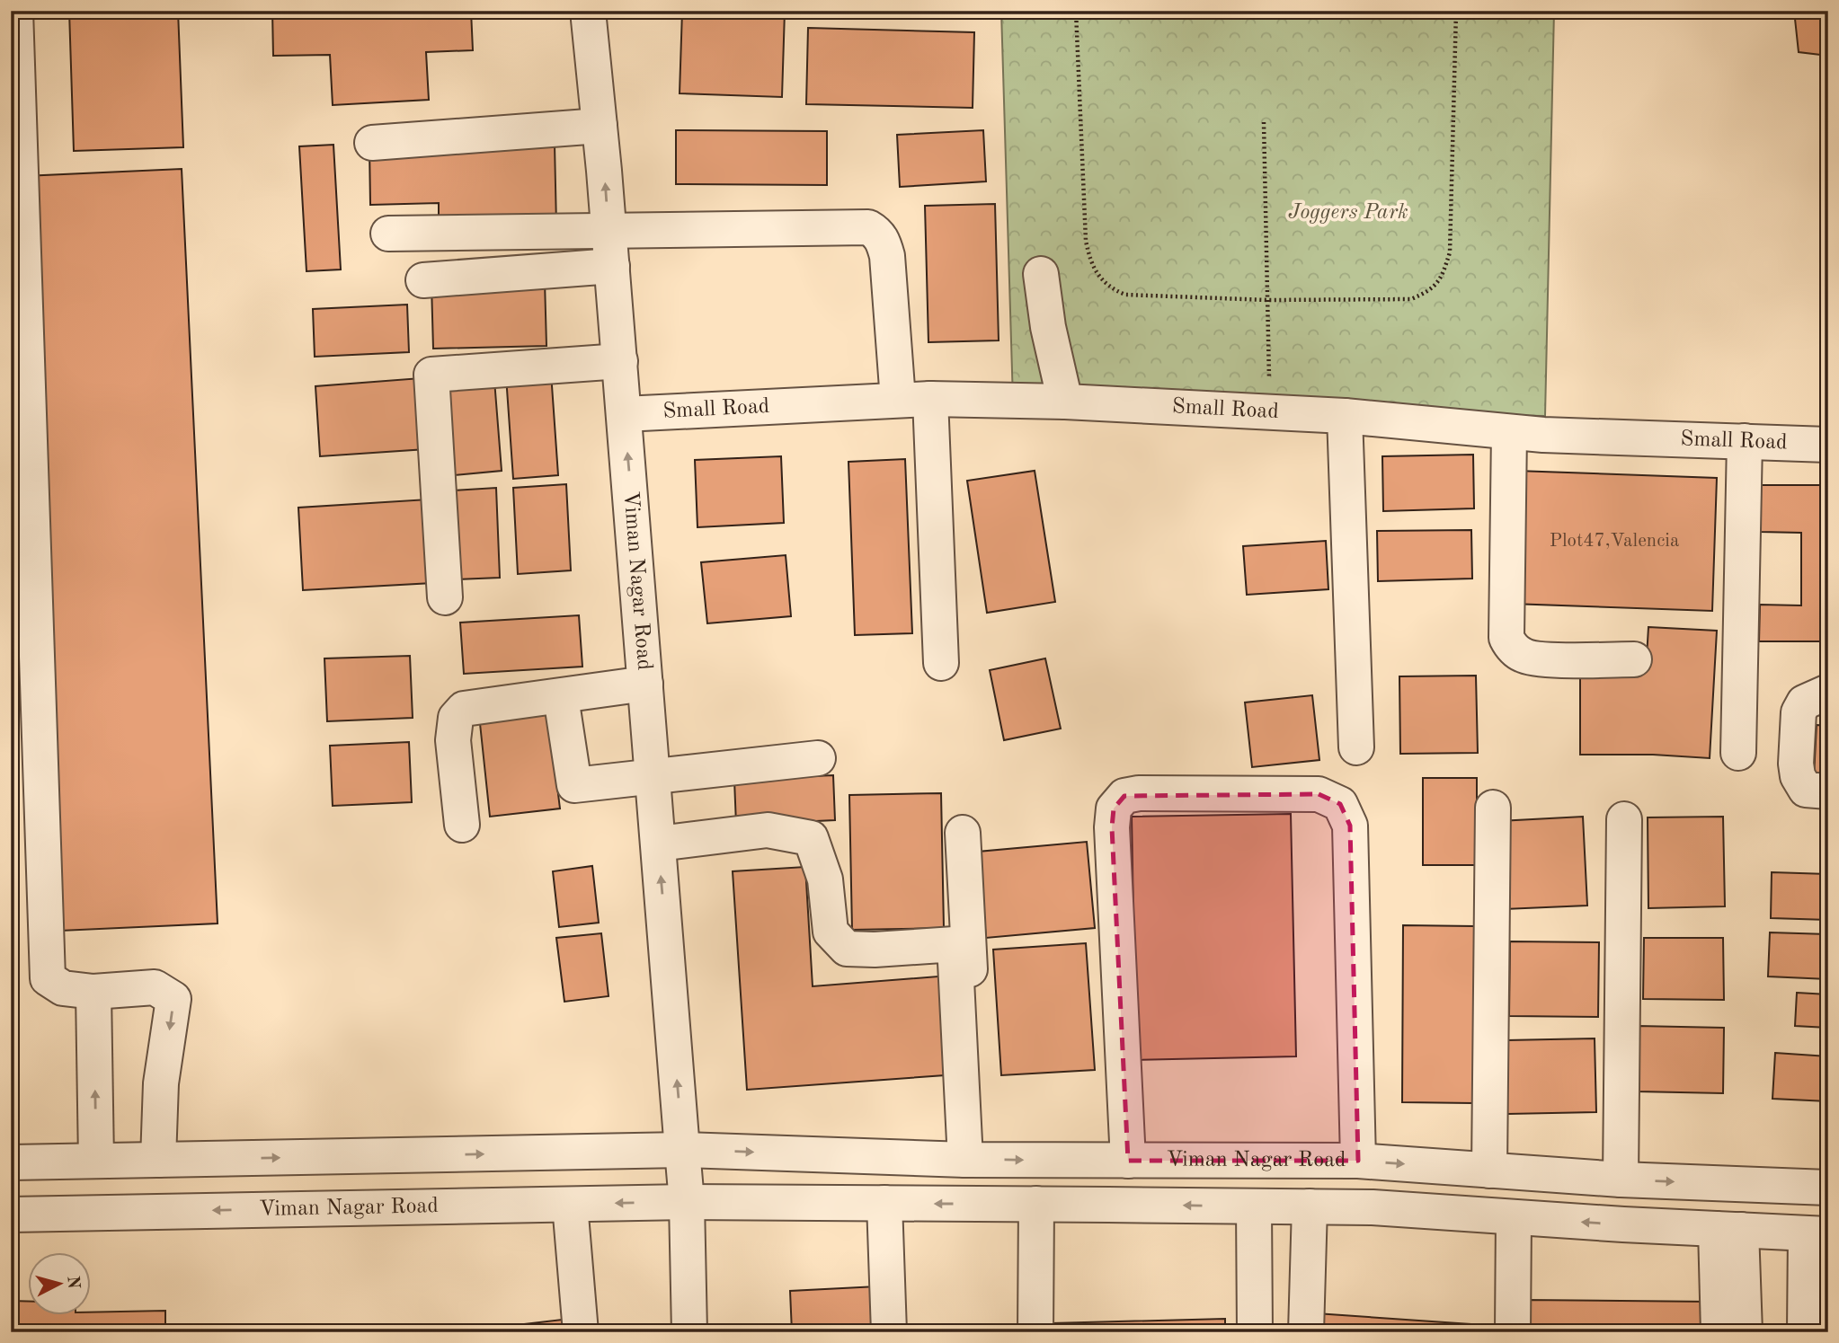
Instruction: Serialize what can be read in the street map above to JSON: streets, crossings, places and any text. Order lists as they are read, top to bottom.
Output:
{
  "streets": {
    "street": ["Small Road", "Viman Nagar Road"]
  },
  "crossings": [
    ["Small Road", "Viman Nagar Road"]
  ],
  "parks": ["Joggers Park"],
  "house_numbers": ["Plot47,Valencia"],
  "north": "right"
}
